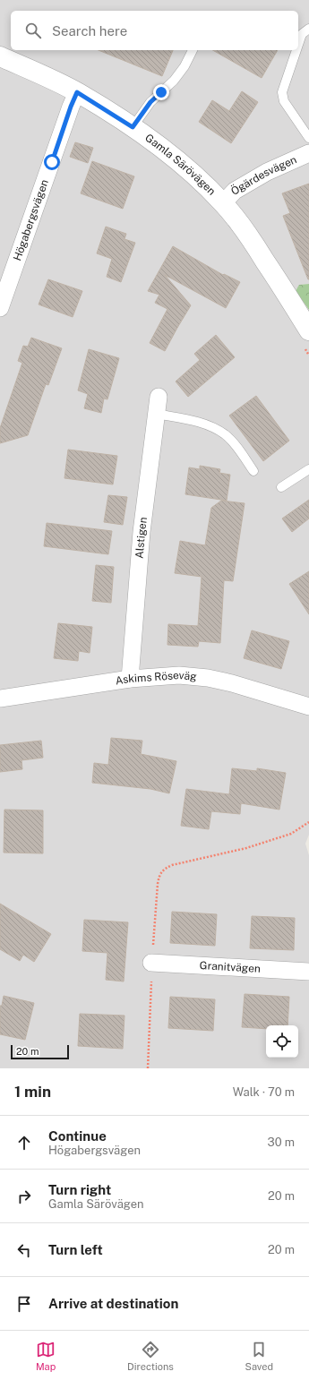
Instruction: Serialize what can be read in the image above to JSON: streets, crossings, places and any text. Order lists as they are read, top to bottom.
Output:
{
  "streets": {
    "street": [
      "Gamla Särövägen",
      "Ögärdesvägen",
      "Högabergsvägen",
      "Alstigen",
      "Askims Röseväg",
      "Granitvägen"
    ]
  },
  "crossings": [
    ["Gamla Särövägen", "Ögärdesvägen"],
    ["Gamla Särövägen", "Högabergsvägen"],
    ["Alstigen", "Askims Röseväg"]
  ],
  "scale_bar": "20 m",
  "page": {
    "search": "Search here",
    "scale": "20 m",
    "heading": ["1 min", "Walk · 70 m"],
    "list": [
      ["Continue", "Högabergsvägen", "30 m"],
      ["Turn right", "Gamla Särövägen", "20 m"],
      ["Turn left", "20 m"],
      "Arrive at destination"
    ],
    "nav": ["Map", "Directions", "Saved"]
  }
}
